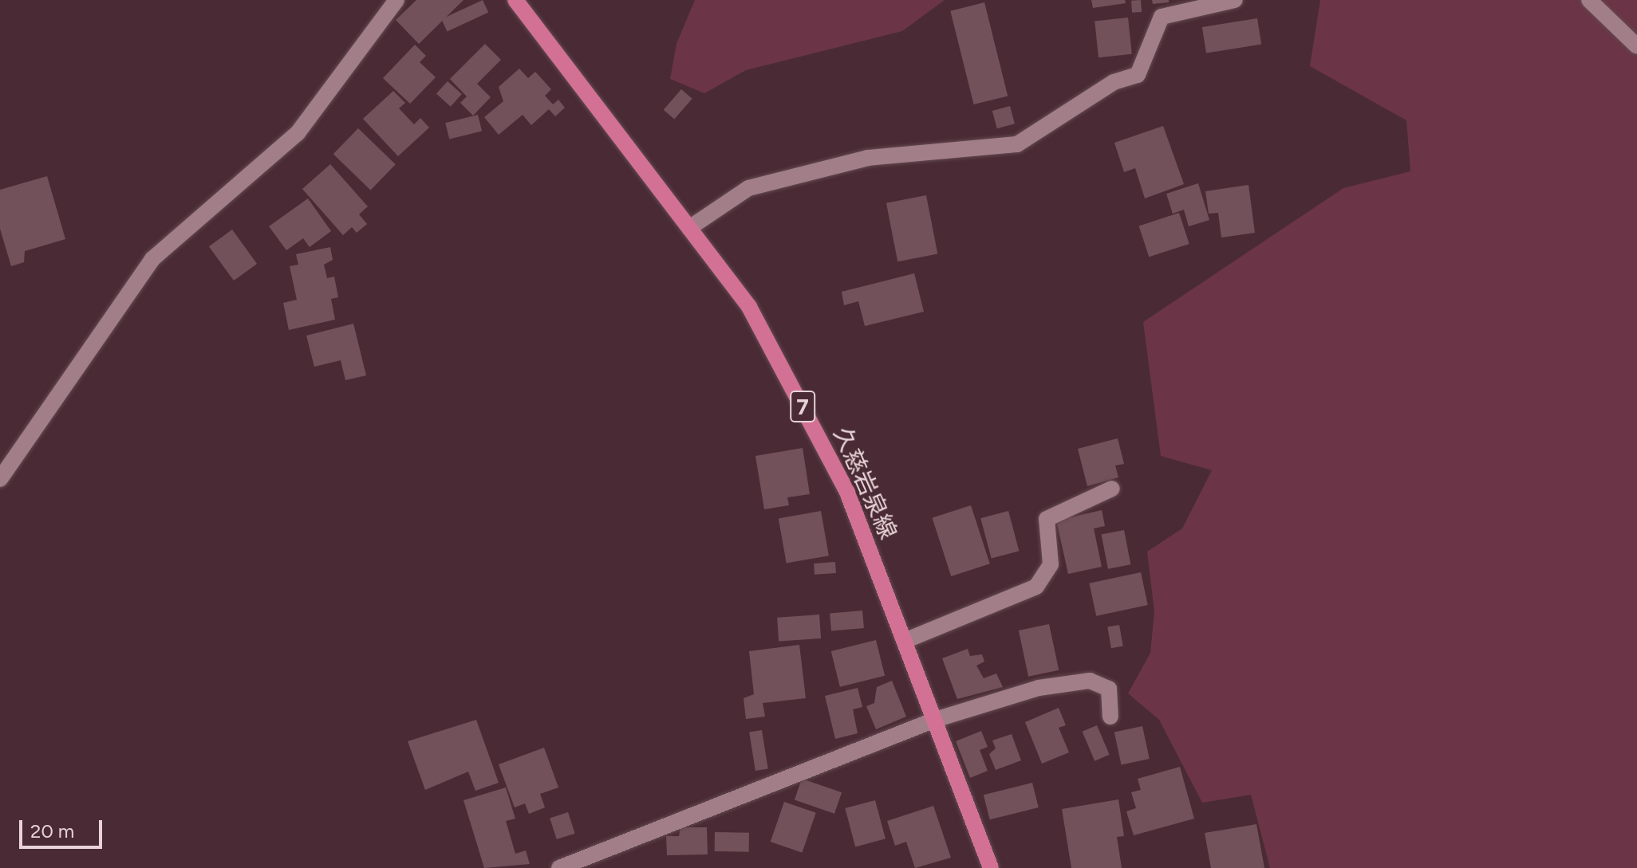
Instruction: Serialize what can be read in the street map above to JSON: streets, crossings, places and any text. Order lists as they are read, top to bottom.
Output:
{
  "streets": {
    "main road": ["7", "久慈岩泉線"]
  },
  "scale_bar": "20 m"
}
